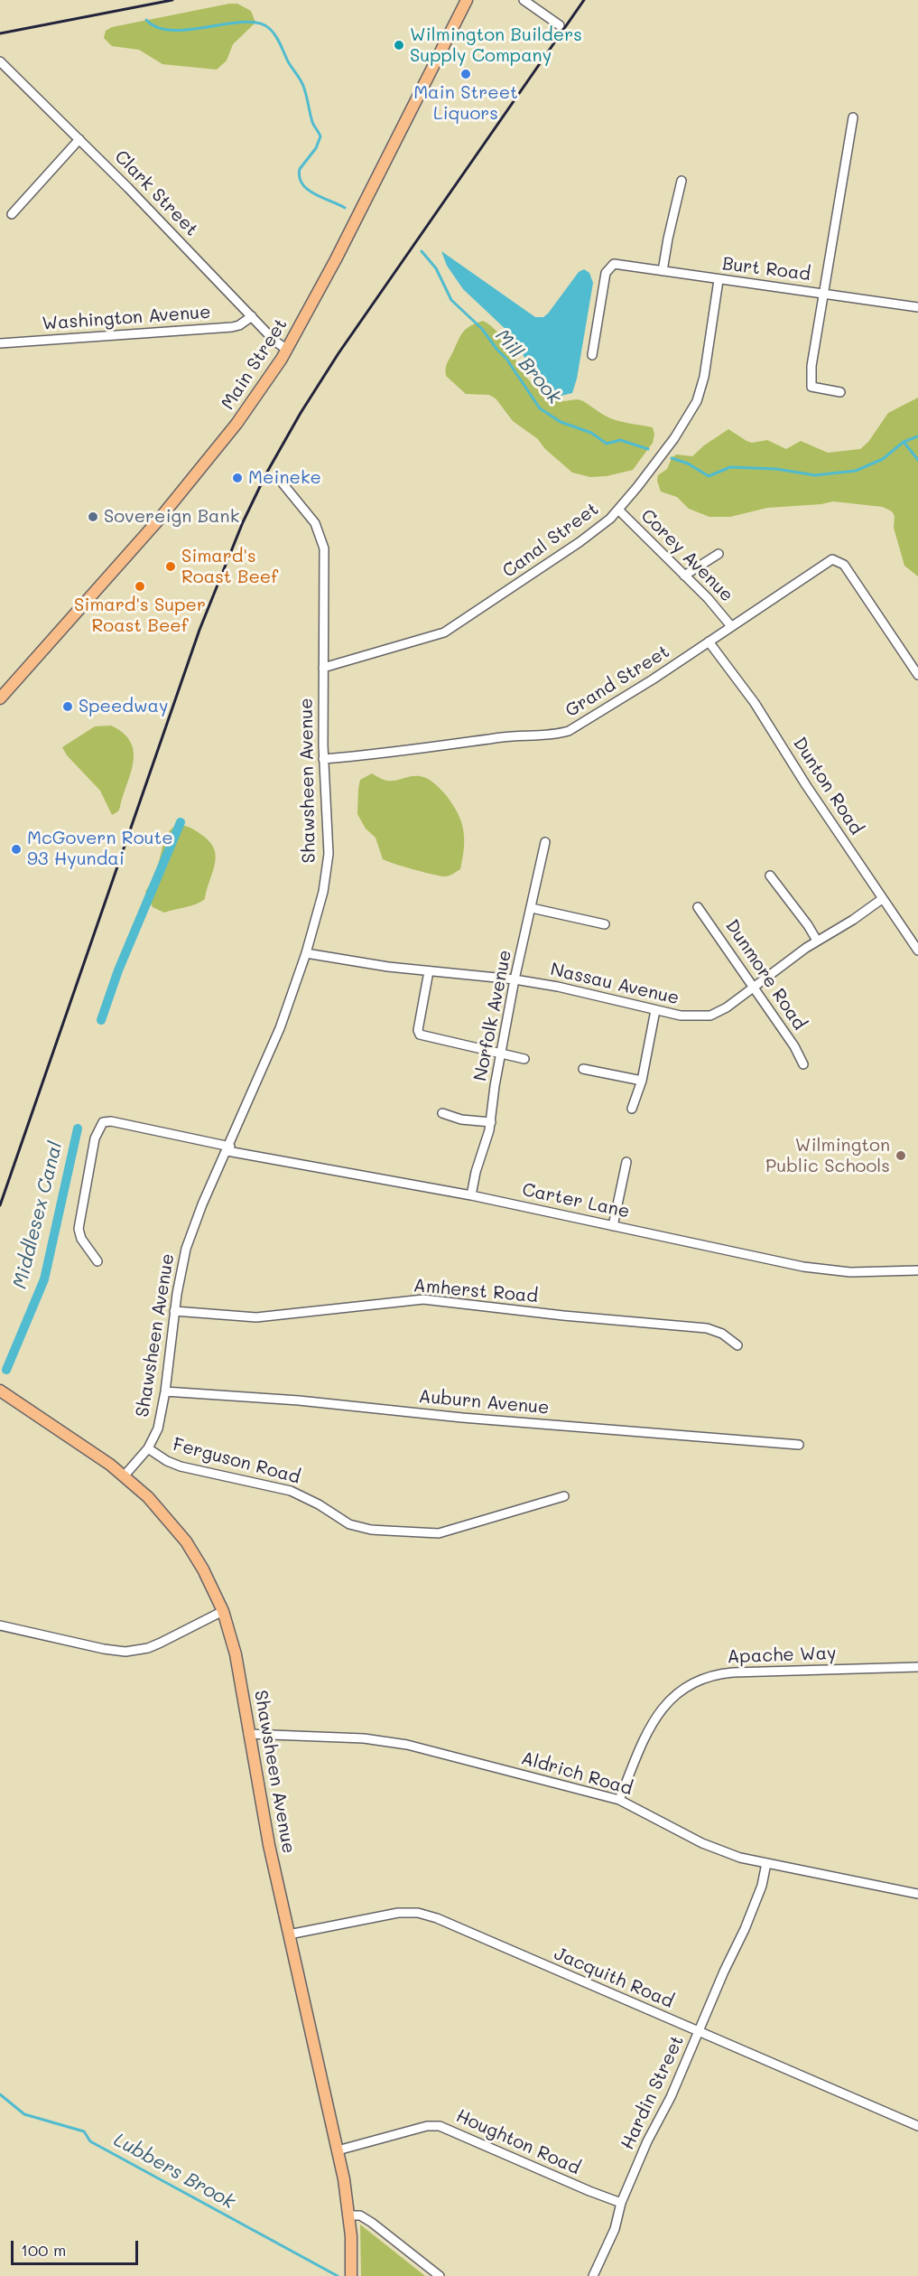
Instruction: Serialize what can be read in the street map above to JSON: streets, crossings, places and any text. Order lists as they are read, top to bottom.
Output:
{
  "streets": {
    "main road": ["Main Street", "Shawsheen Avenue"],
    "street": [
      "Clark Street",
      "Burt Road",
      "Washington Avenue",
      "Canal Street",
      "Corey Avenue",
      "Grand Street",
      "Dunton Road",
      "Dunmore Road",
      "Nassau Avenue",
      "Norfolk Avenue",
      "Carter Lane",
      "Amherst Road",
      "Auburn Avenue",
      "Ferguson Road",
      "Apache Way",
      "Aldrich Road",
      "Jacquith Road",
      "Hardin Street",
      "Houghton Road"
    ]
  },
  "crossings": [
    ["Clark Street", "Washington Avenue"],
    ["Clark Street", "Main Street"],
    ["Burt Road", "Canal Street"],
    ["Canal Street", "Corey Avenue"],
    ["Canal Street", "Shawsheen Avenue"],
    ["Corey Avenue", "Grand Street"],
    ["Grand Street", "Shawsheen Avenue"],
    ["Grand Street", "Dunton Road"],
    ["Shawsheen Avenue", "Nassau Avenue"],
    ["Shawsheen Avenue", "Carter Lane"],
    ["Shawsheen Avenue", "Amherst Road"],
    ["Shawsheen Avenue", "Auburn Avenue"],
    ["Shawsheen Avenue", "Ferguson Road"],
    ["Shawsheen Avenue", "Aldrich Road"],
    ["Shawsheen Avenue", "Jacquith Road"],
    ["Shawsheen Avenue", "Houghton Road"],
    ["Dunton Road", "Nassau Avenue"],
    ["Dunmore Road", "Nassau Avenue"],
    ["Nassau Avenue", "Norfolk Avenue"],
    ["Norfolk Avenue", "Carter Lane"],
    ["Apache Way", "Aldrich Road"],
    ["Aldrich Road", "Hardin Street"],
    ["Jacquith Road", "Hardin Street"],
    ["Hardin Street", "Houghton Road"]
  ],
  "water": ["Mill Brook", "Middlesex Canal", "Lubbers Brook"],
  "places": [
    "Wilmington Builders Supply Company",
    "Main Street Liquors",
    "Meineke",
    "Sovereign Bank",
    "Simard's Roast Beef",
    "Simard's Super Roast Beef",
    "Speedway",
    "McGovern Route 93 Hyundai",
    "Wilmington Public Schools"
  ],
  "scale_bar": "100 m"
}
